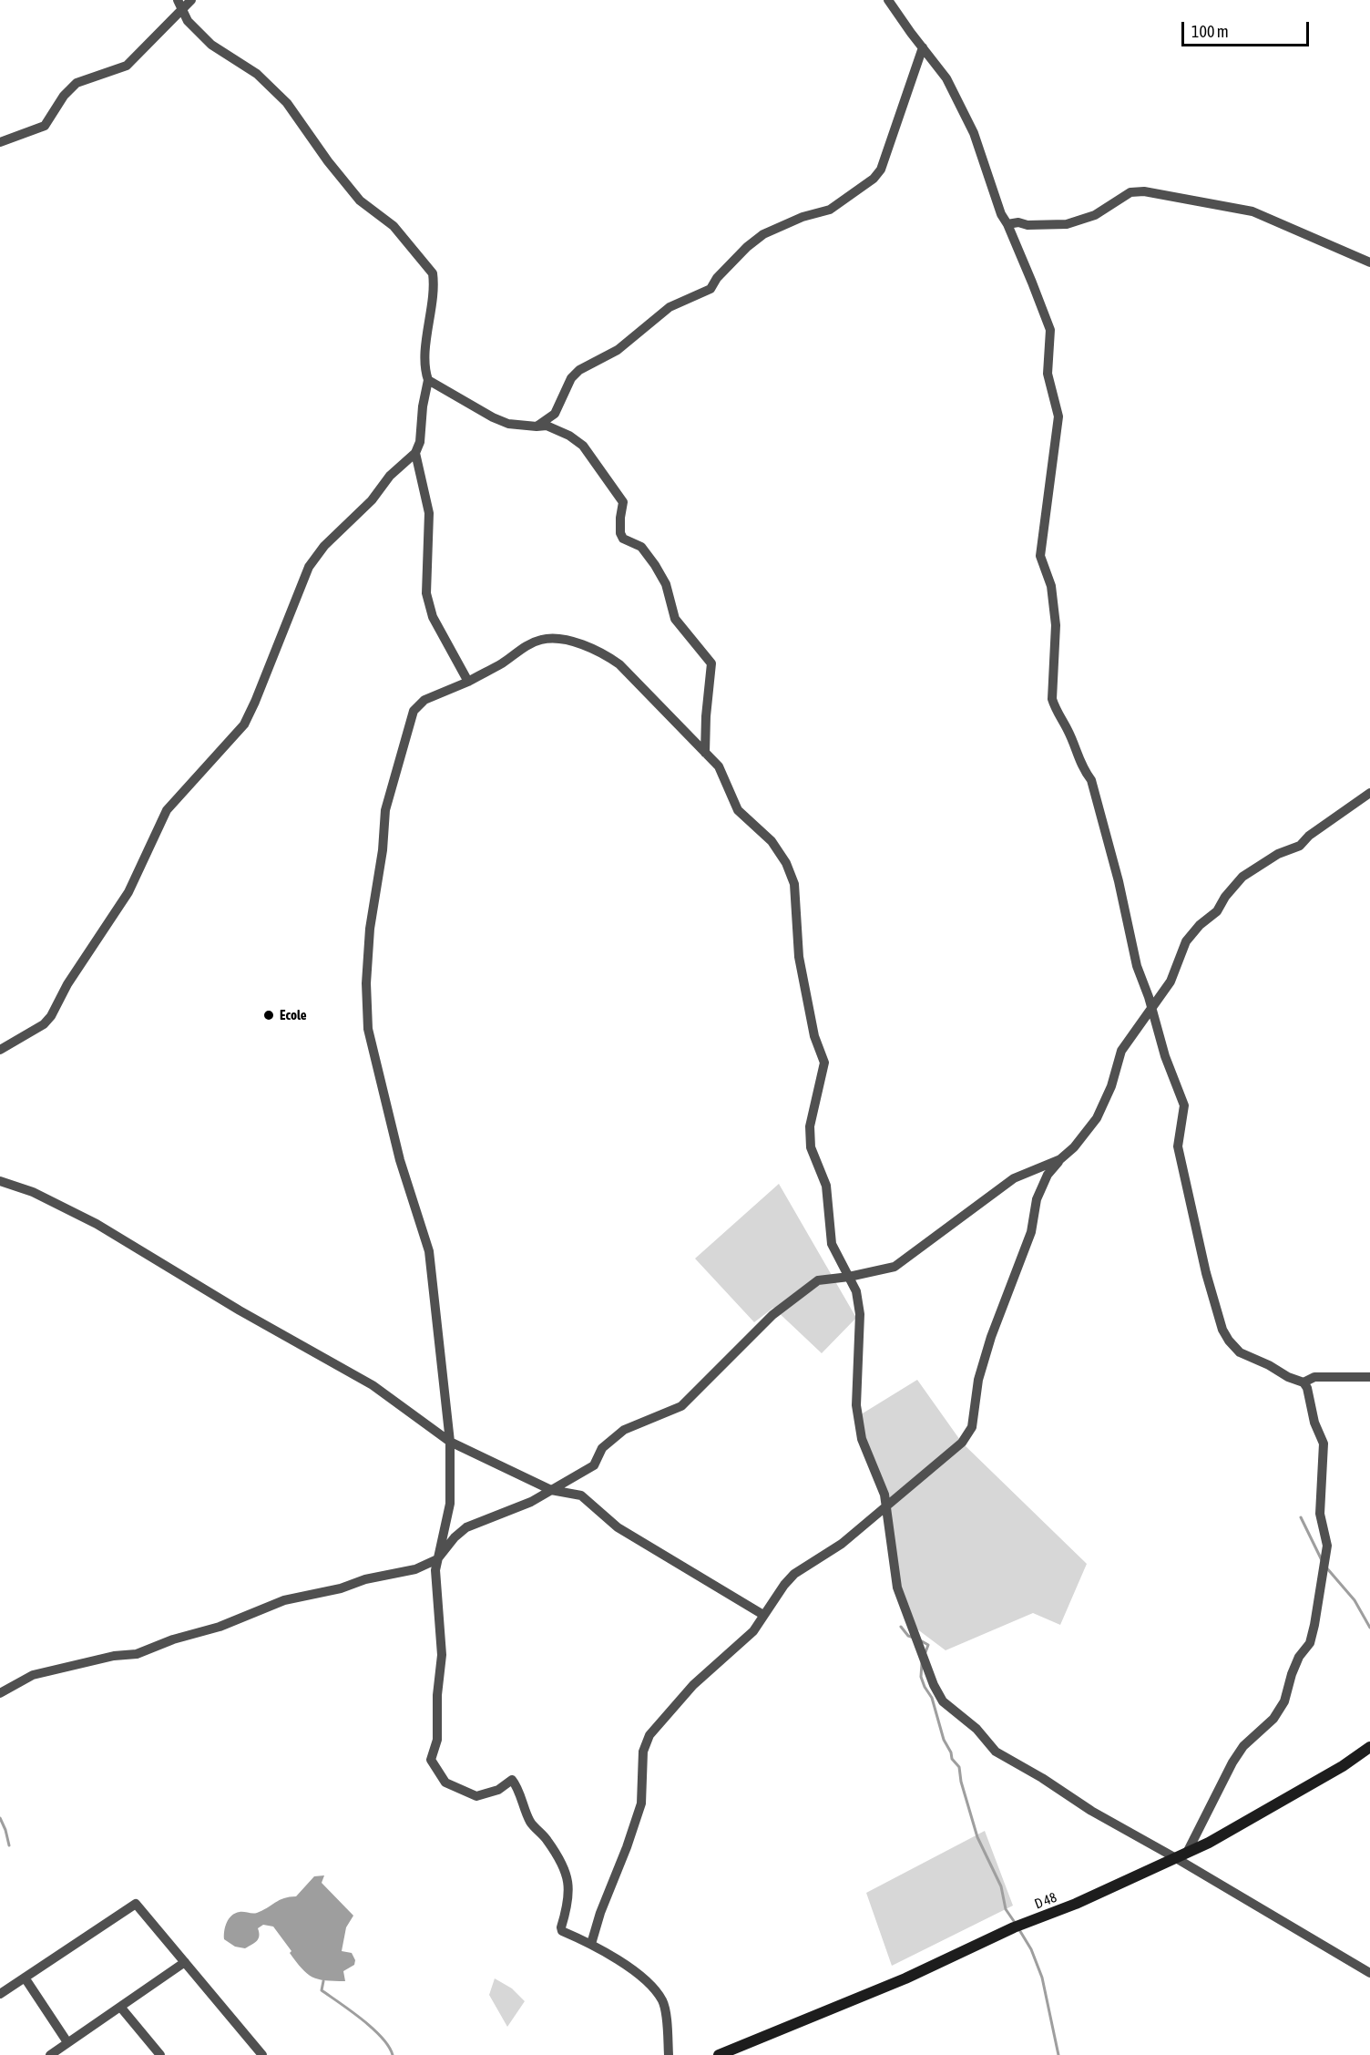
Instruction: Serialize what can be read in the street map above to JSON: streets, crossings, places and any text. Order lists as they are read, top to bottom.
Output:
{
  "streets": {
    "street": ["D 48"]
  },
  "places": ["Ecole"],
  "scale_bar": "100 m"
}
